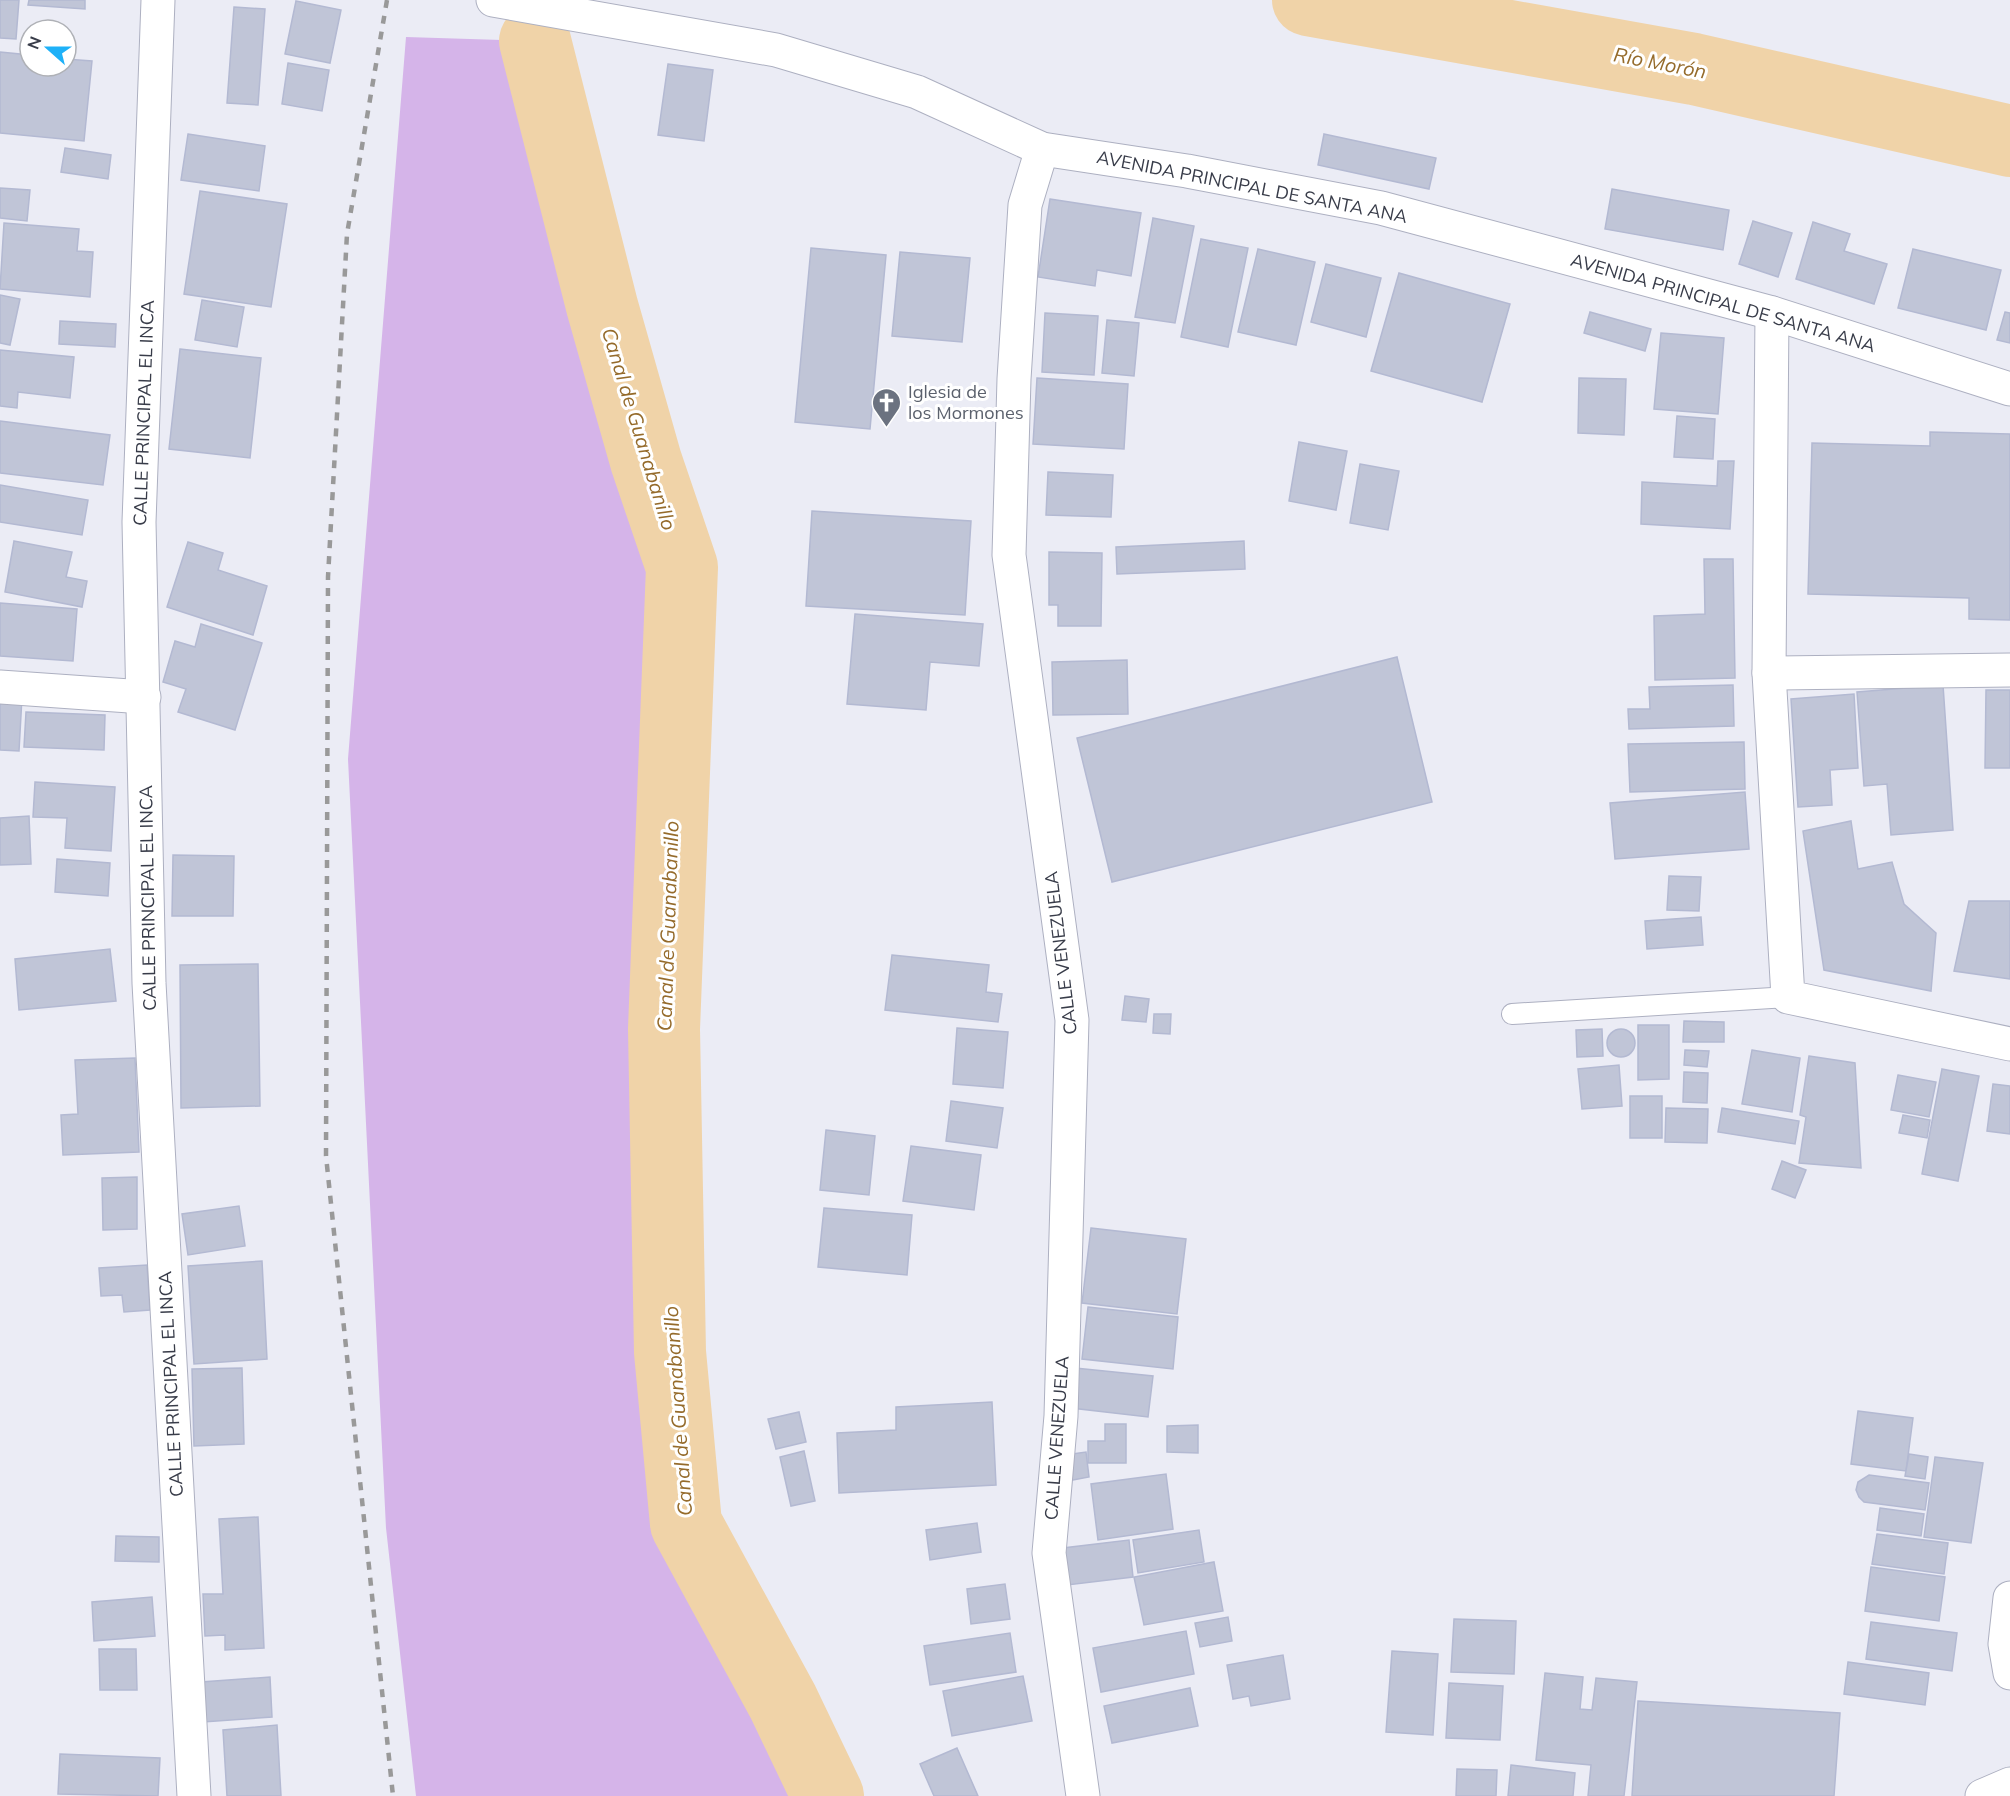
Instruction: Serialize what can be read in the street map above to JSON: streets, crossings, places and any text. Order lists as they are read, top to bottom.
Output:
{
  "streets": {
    "street": ["AVENIDA PRINCIPAL DE SANTA ANA", "CALLE PRINCIPAL EL INCA", "CALLE VENEZUELA"]
  },
  "crossings": [
    ["AVENIDA PRINCIPAL DE SANTA ANA", "CALLE VENEZUELA"]
  ],
  "water": ["Río Morón", "Canal de Guanabanillo"],
  "places": {
    "church": ["Iglesia de los Mormones"]
  },
  "north": "left"
}
